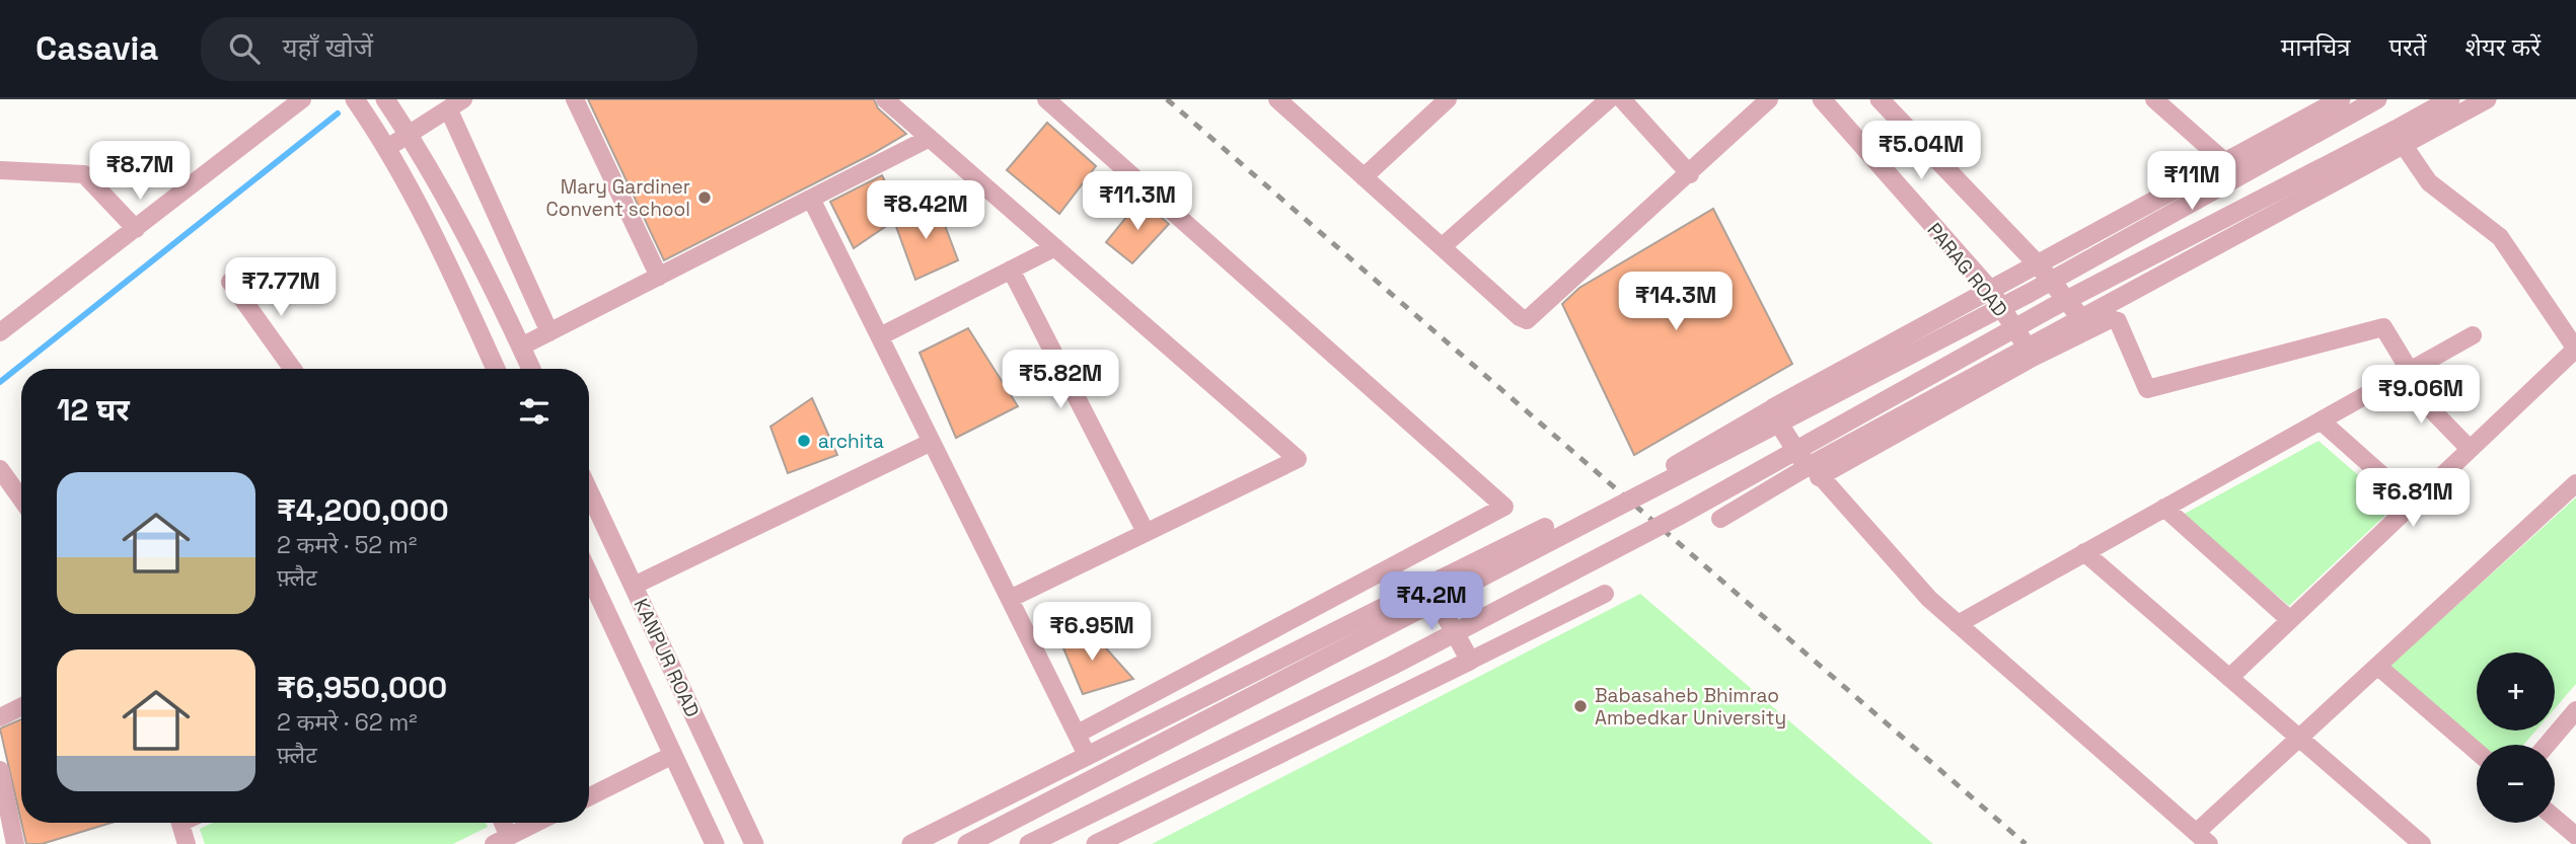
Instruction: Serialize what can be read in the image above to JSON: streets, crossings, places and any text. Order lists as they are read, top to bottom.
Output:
{
  "streets": {
    "street": ["PARAG ROAD", "KANPUR ROAD"]
  },
  "places": ["Mary Gardiner Convent school", "archita", "Babasaheb Bhimrao Ambedkar University"],
  "page": {
    "header": "Casavia",
    "search": "यहाँ खोजें",
    "nav": ["मानचित्र", "परतें", "शेयर करें"],
    "price": [
      "₹5.04M",
      "₹8.7M",
      "₹11M",
      "₹11.3M",
      "₹8.42M",
      "₹7.77M",
      "₹14.3M",
      "₹5.82M",
      "₹9.06M",
      "₹6.81M",
      "₹4.2M",
      "₹6.95M"
    ],
    "heading": "12 घर",
    "list": [
      {
        "name": "₹4,200,000",
        "note": "2 कमरे · 52 m² · फ़्लैट"
      },
      {
        "name": "₹6,950,000",
        "note": "2 कमरे · 62 m² · फ़्लैट"
      }
    ],
    "map_buttons": ["+", "−"]
  }
}
